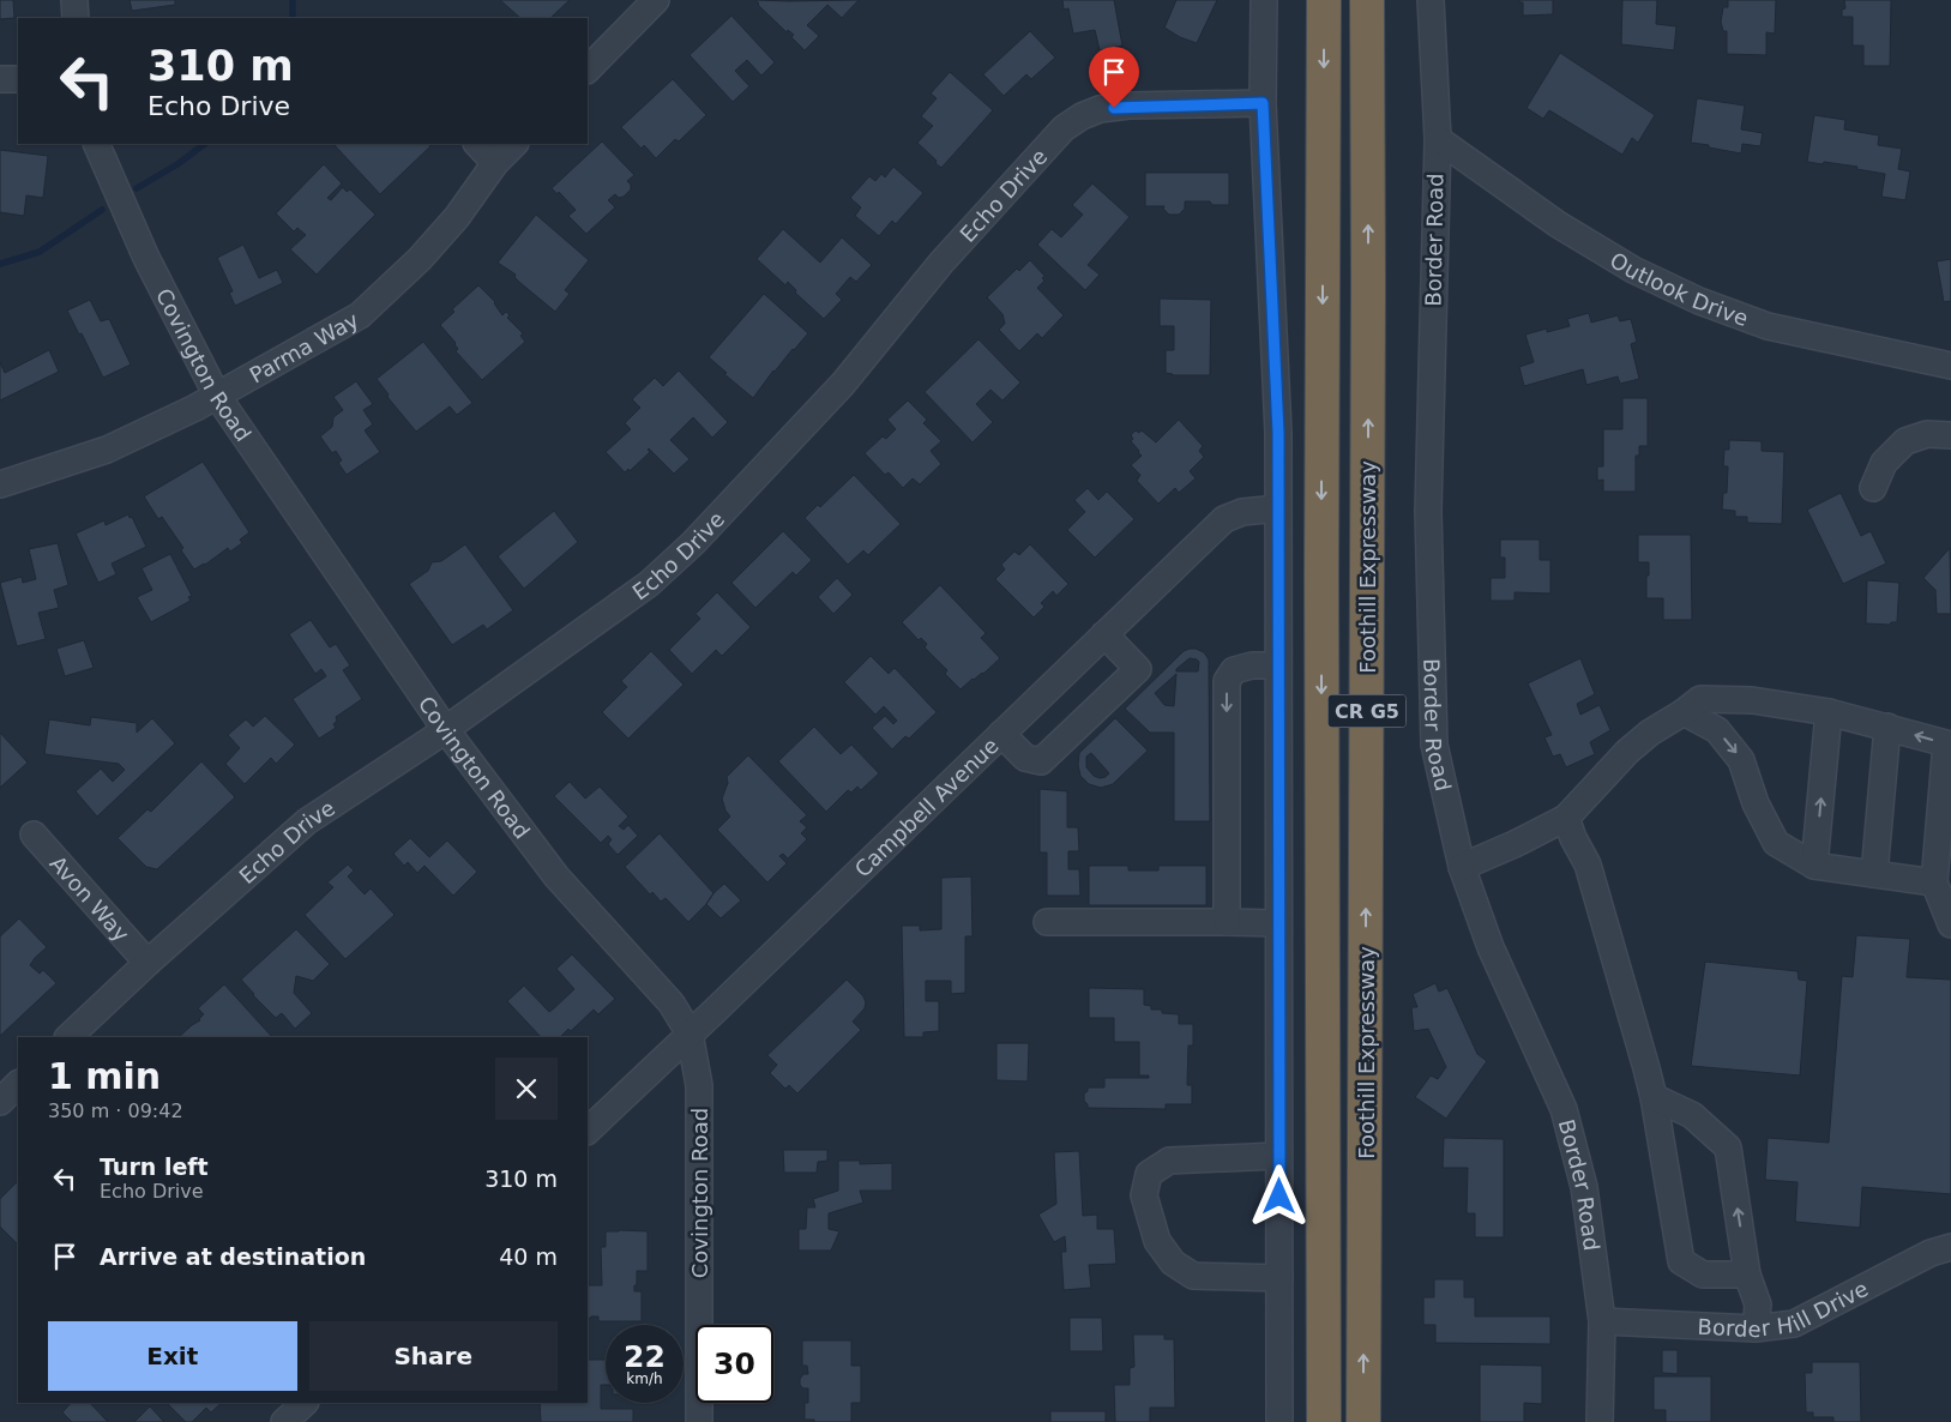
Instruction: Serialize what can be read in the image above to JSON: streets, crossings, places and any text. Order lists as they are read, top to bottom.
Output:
{
  "streets": {
    "highway": ["Foothill Expressway", "CR G5"],
    "street": [
      "Echo Drive",
      "Border Road",
      "Outlook Drive",
      "Parma Way",
      "Covington Road",
      "Campbell Avenue",
      "Avon Way",
      "Border Hill Drive"
    ]
  },
  "crossings": [
    ["Echo Drive", "Covington Road"],
    ["Echo Drive", "Avon Way"],
    ["Border Road", "Outlook Drive"],
    ["Border Road", "Border Hill Drive"],
    ["Parma Way", "Covington Road"],
    ["Covington Road", "Campbell Avenue"]
  ],
  "page": {
    "turn": ["310 m", "Echo Drive"],
    "heading": ["1 min", "350 m · 09:42"],
    "list": [
      {
        "name": "Turn left",
        "note": "Echo Drive",
        "value": "310 m"
      },
      {
        "name": "Arrive at destination",
        "value": "40 m"
      }
    ],
    "buttons": ["Exit", "Share"],
    "speed": "22 km/h",
    "limit": "30"
  }
}
